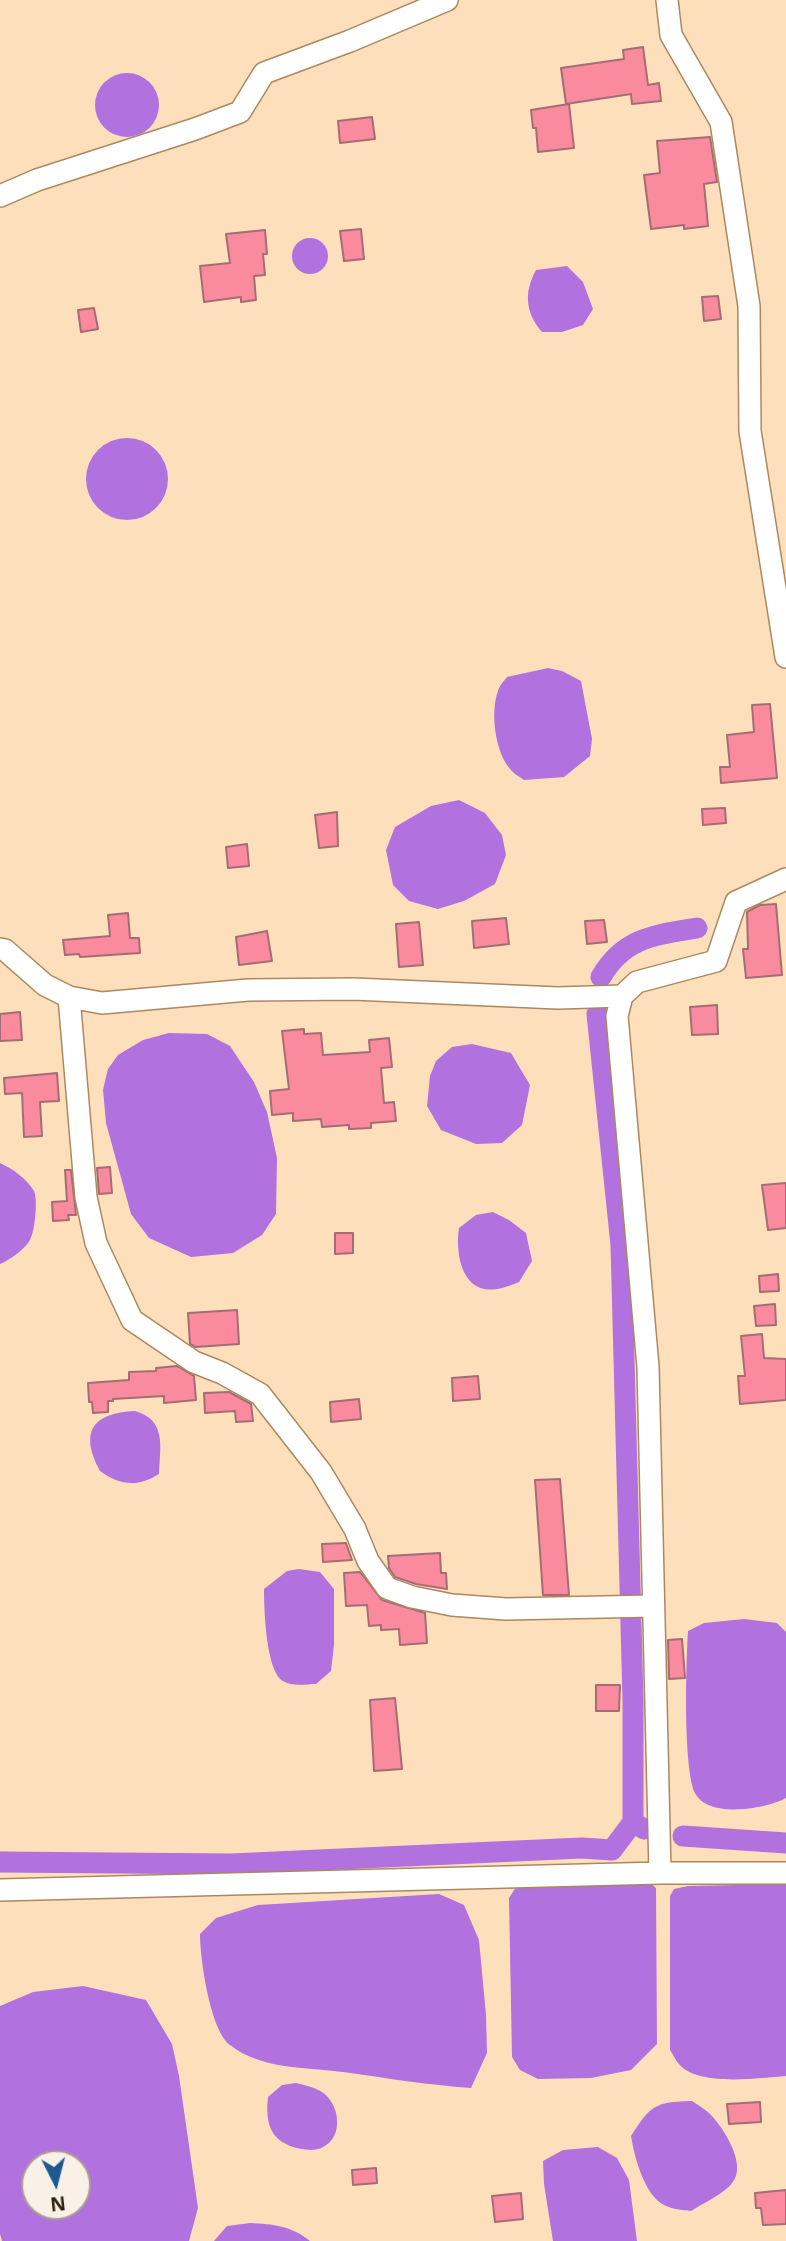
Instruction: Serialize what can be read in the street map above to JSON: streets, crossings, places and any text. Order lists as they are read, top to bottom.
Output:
{
  "north": "bottom"
}
